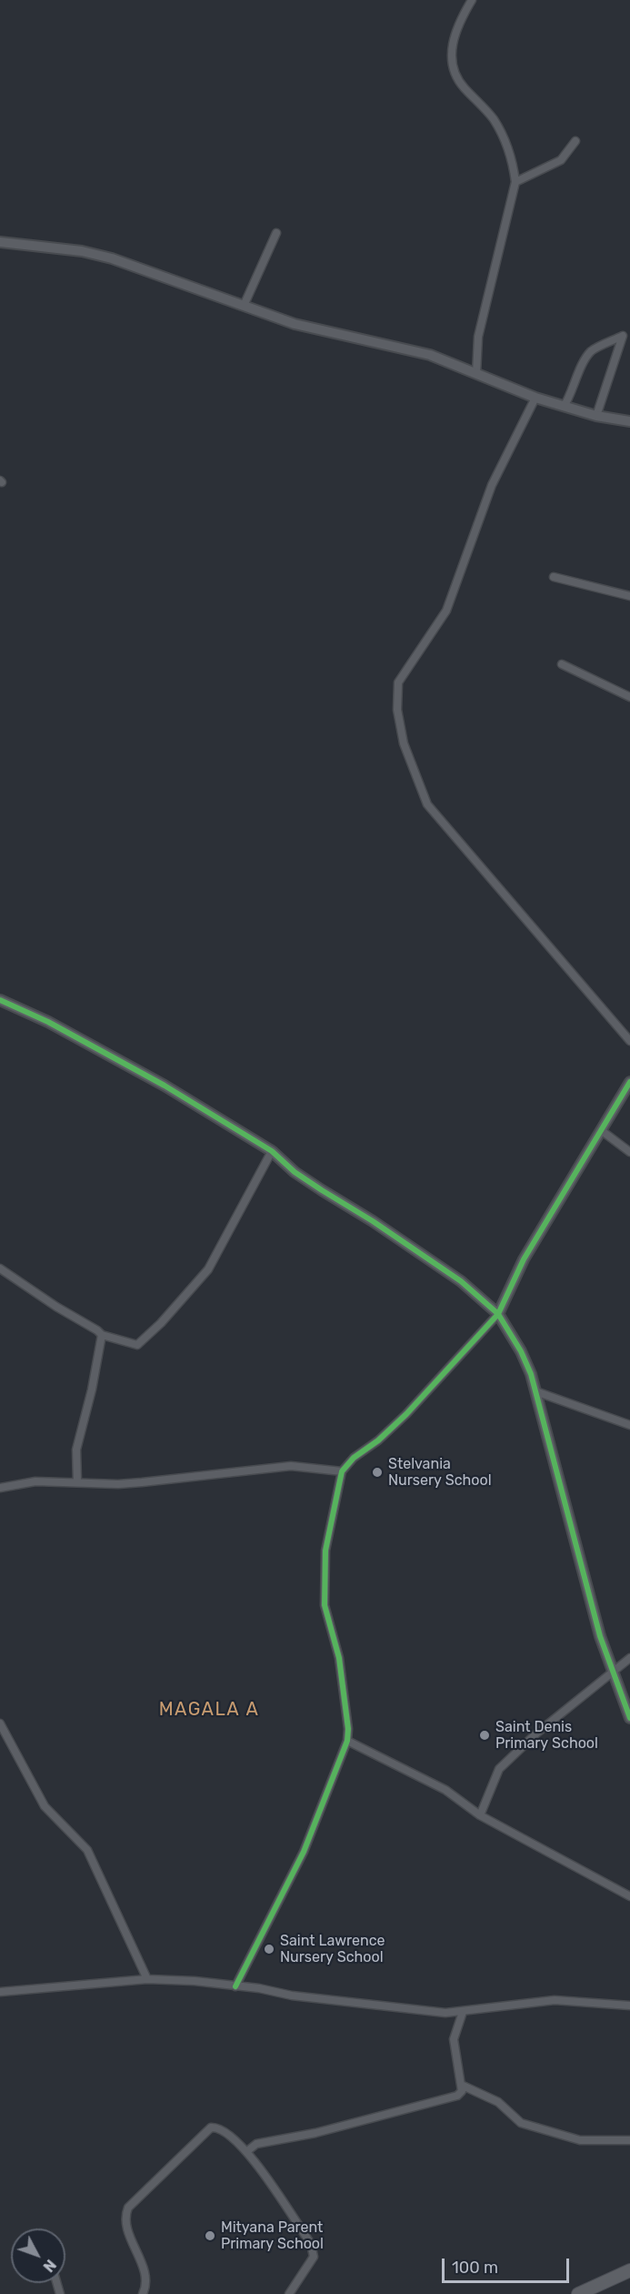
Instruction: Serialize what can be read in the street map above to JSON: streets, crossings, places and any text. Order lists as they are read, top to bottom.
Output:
{
  "districts": ["MAGALA A"],
  "places": [
    "Stelvania Nursery School",
    "Saint Denis Primary School",
    "Saint Lawrence Nursery School",
    "Mityana Parent Primary School"
  ],
  "scale_bar": "100 m",
  "north": "bottom right"
}
